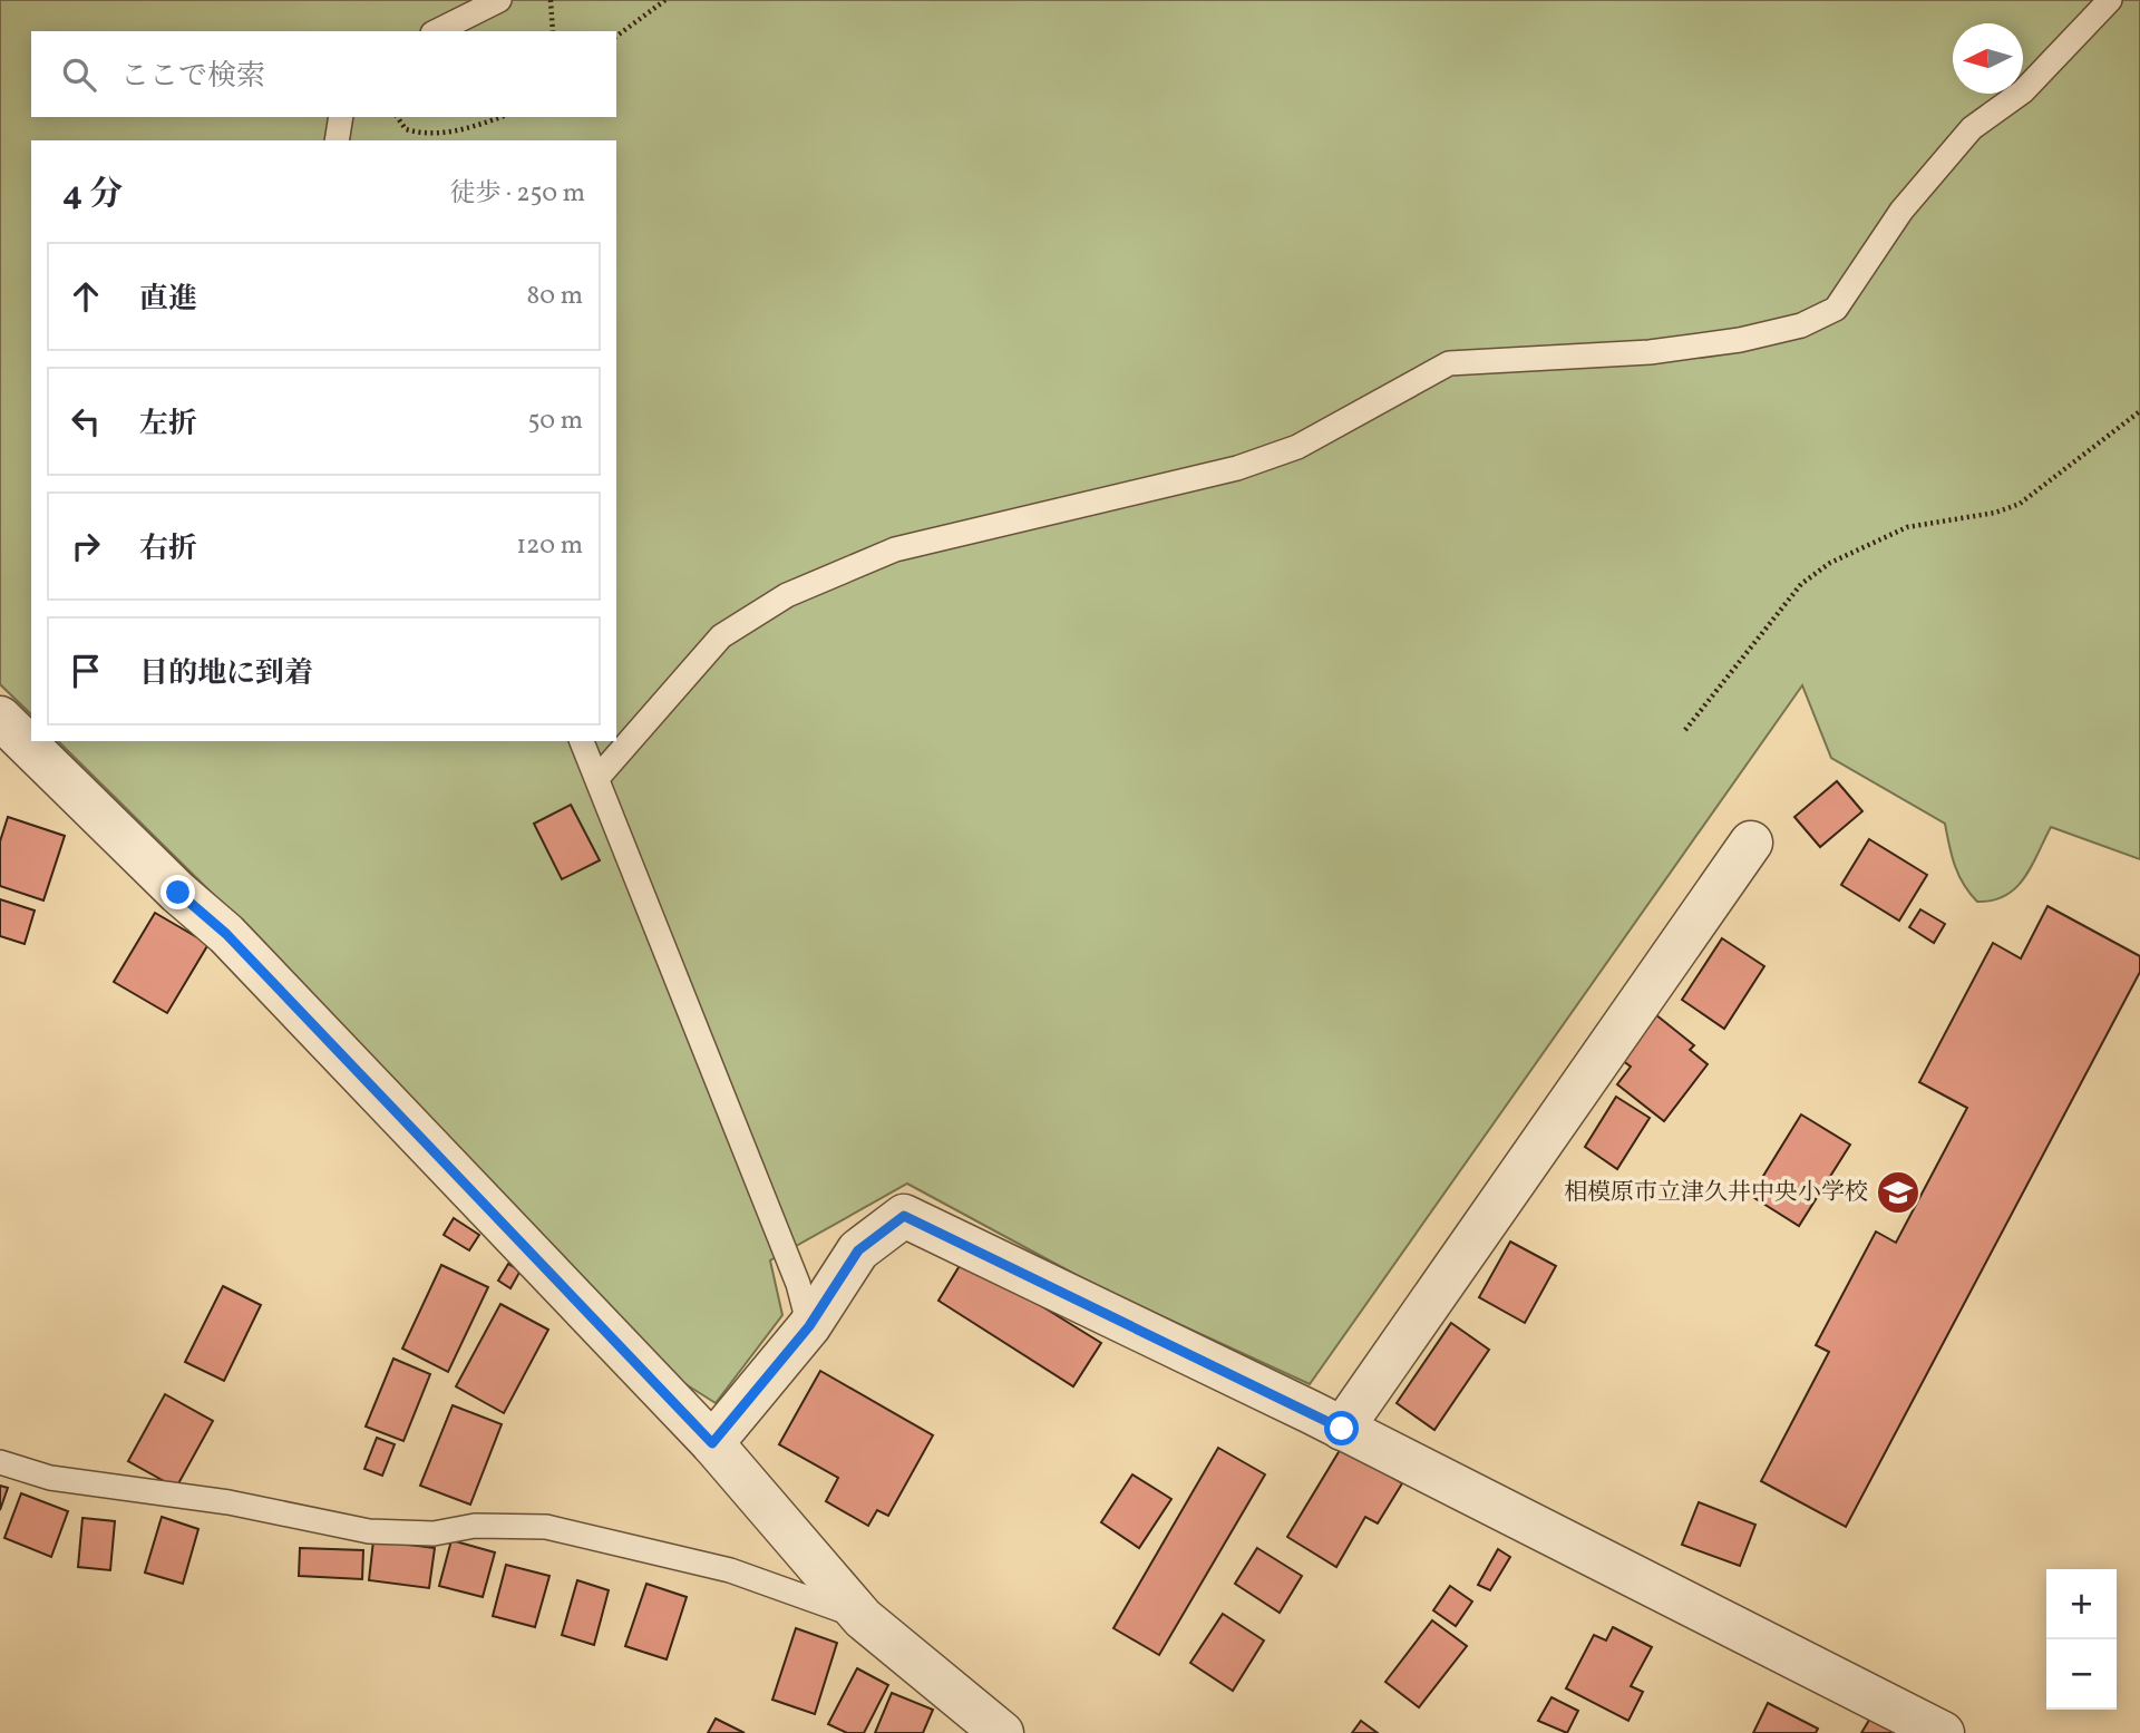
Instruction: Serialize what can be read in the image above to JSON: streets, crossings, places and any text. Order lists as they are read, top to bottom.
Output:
{
  "places": {
    "school or university": ["相模原市立津久井中央小学校"]
  },
  "north": "left",
  "page": {
    "search": "ここで検索",
    "heading": ["4 分", "徒歩 · 250 m"],
    "list": [
      ["直進", "80 m"],
      ["左折", "50 m"],
      ["右折", "120 m"],
      "目的地に到着"
    ],
    "map_buttons": ["+", "−"]
  }
}
